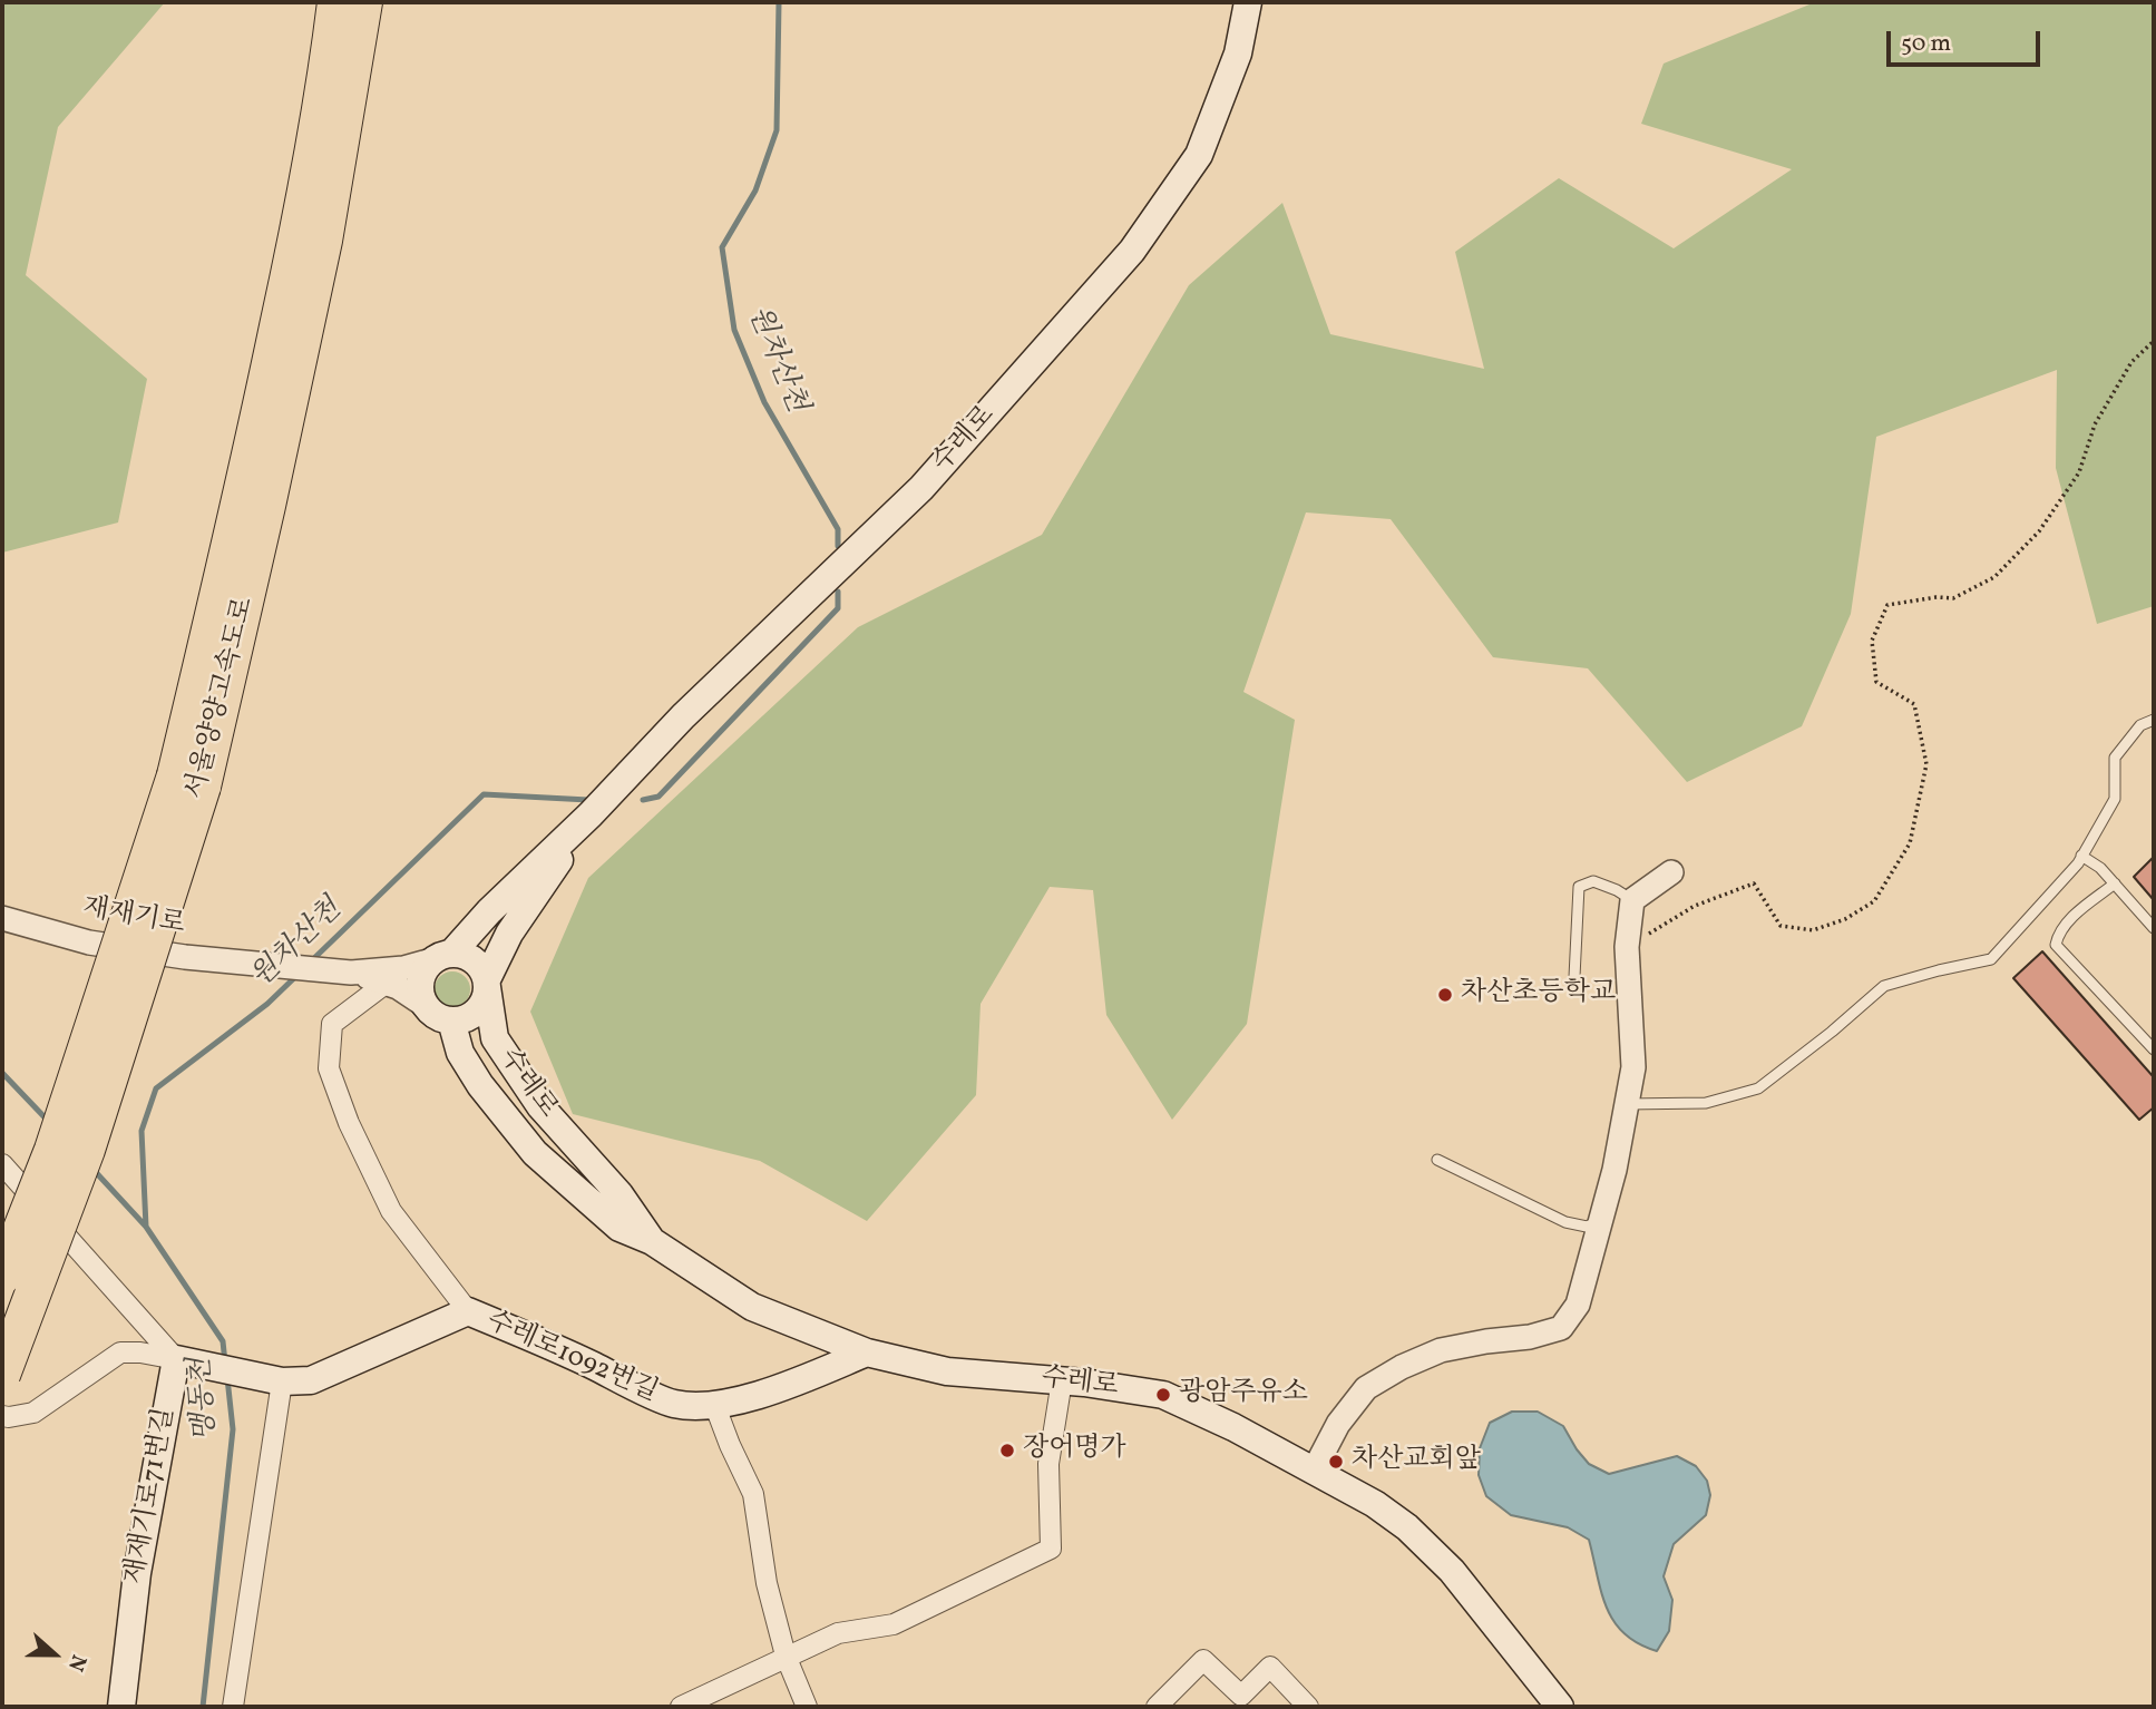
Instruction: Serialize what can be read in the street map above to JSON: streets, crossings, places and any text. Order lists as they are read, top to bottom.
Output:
{
  "streets": {
    "highway": ["서울양양고속도로"],
    "main road": ["수레로", "수레로1092번길", "재재기로71번길"],
    "street": ["재재기로"]
  },
  "crossings": [
    ["수레로", "수레로1092번길"],
    ["수레로1092번길", "재재기로71번길"]
  ],
  "water": ["원차산천", "맹동천"],
  "places": [
    "차산초등학교",
    "광암주유소",
    "장어명가",
    "차산교회앞"
  ],
  "scale_bar": "50 m",
  "north": "right"
}
